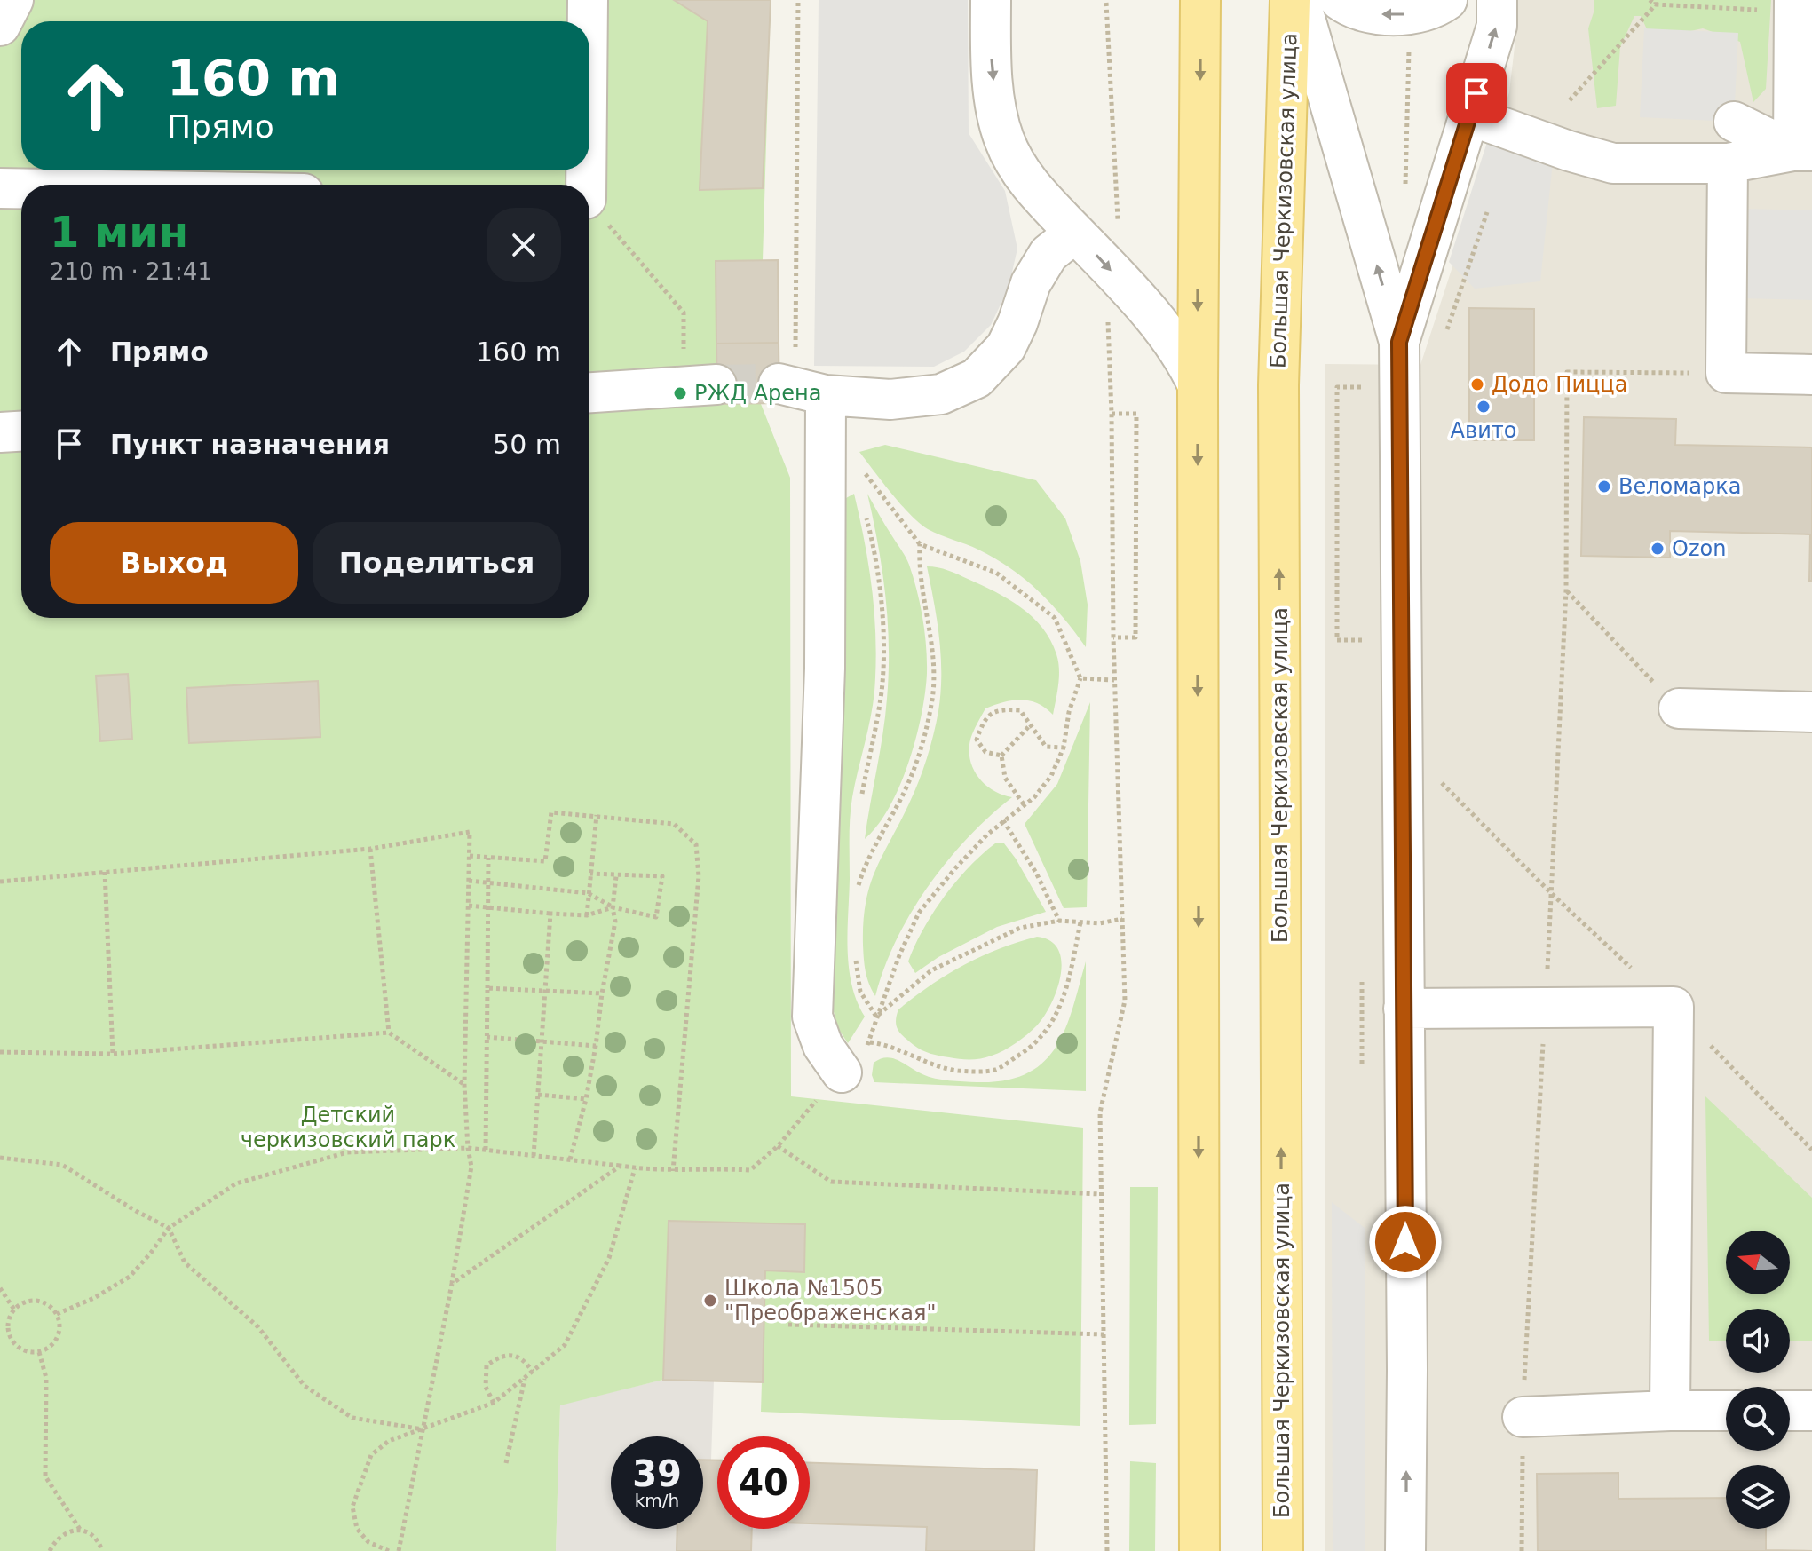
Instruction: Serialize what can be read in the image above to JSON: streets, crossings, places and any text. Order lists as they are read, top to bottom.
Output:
{
  "streets": {
    "main road": ["Большая Черкизовская улица"]
  },
  "parks": ["Детский черкизовский парк"],
  "places": [
    "Додо Пицца",
    "РЖД Арена",
    "Авито",
    "Веломарка",
    "Ozon",
    "Школа №1505 \"Преображенская\""
  ],
  "north": "left",
  "page": {
    "turn": ["160 m", "Прямо"],
    "heading": ["1 мин", "210 m · 21:41"],
    "list": [
      {
        "name": "Прямо",
        "value": "160 m"
      },
      {
        "name": "Пункт назначения",
        "value": "50 m"
      }
    ],
    "buttons": ["Выход", "Поделиться"],
    "speed": "39 km/h",
    "limit": "40"
  }
}
